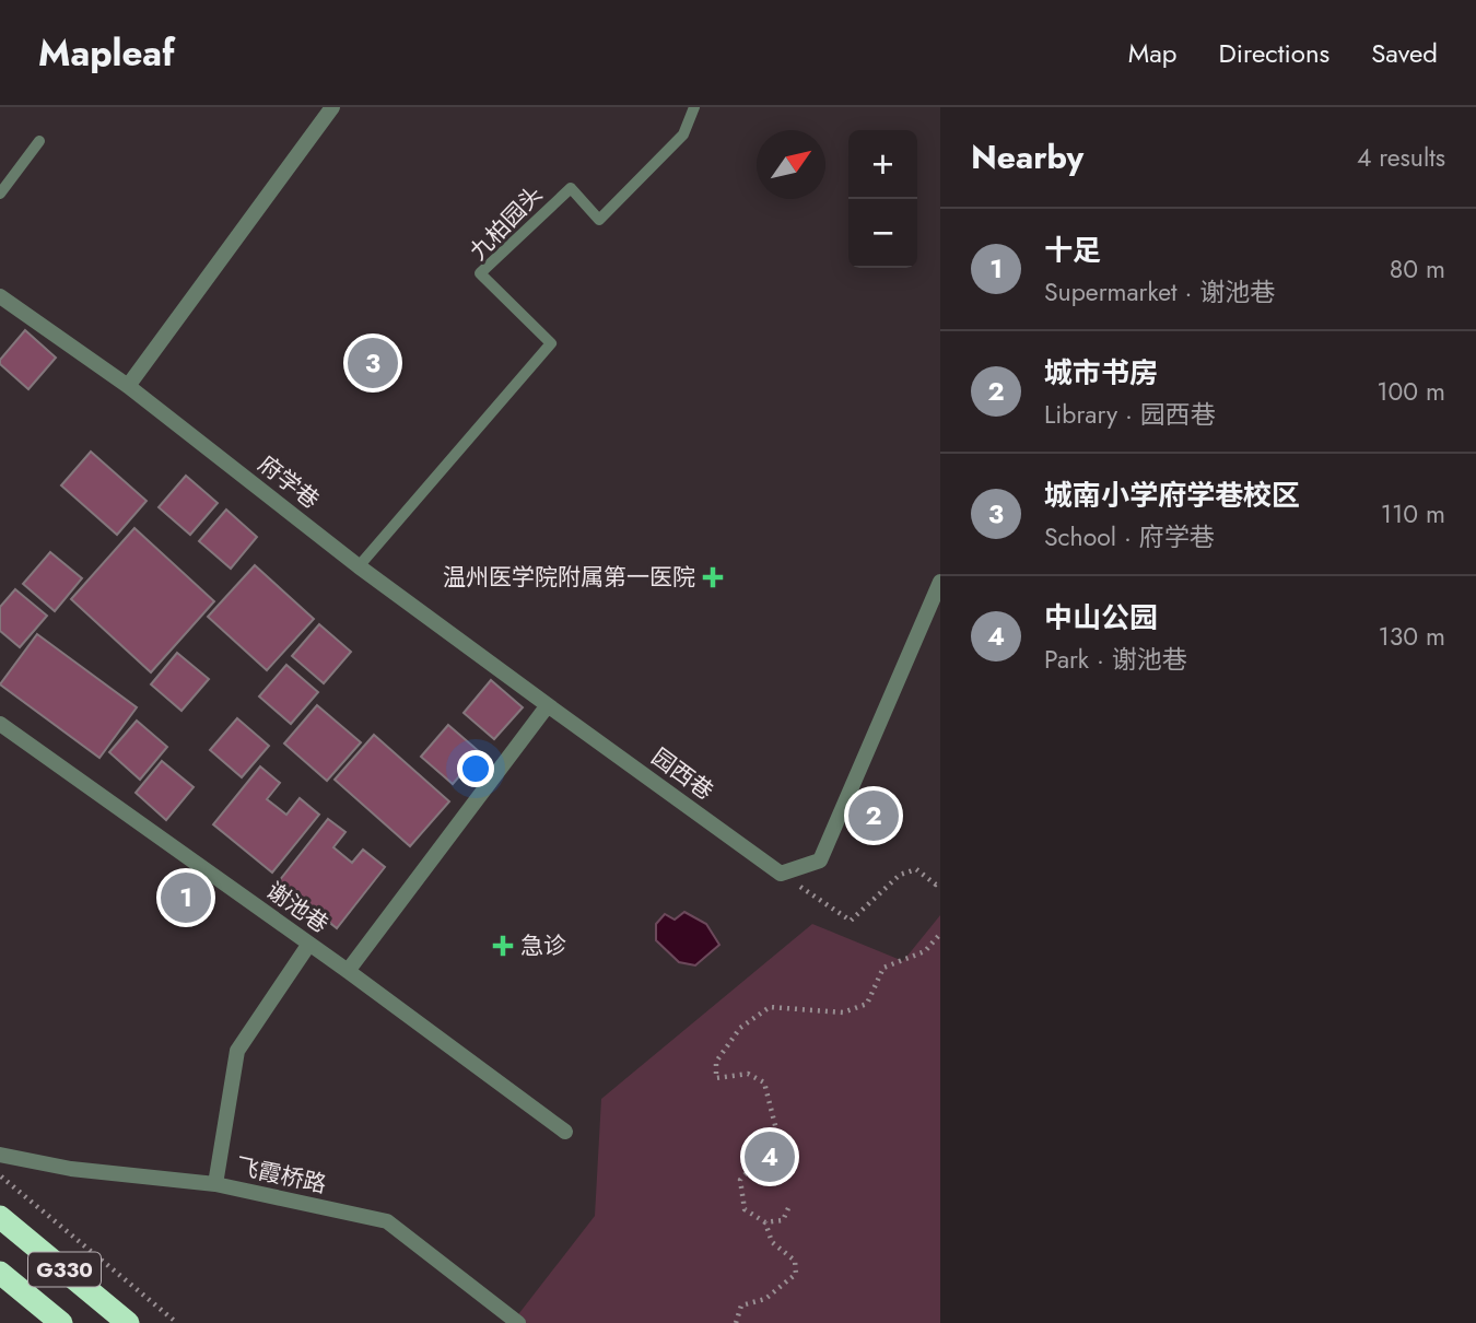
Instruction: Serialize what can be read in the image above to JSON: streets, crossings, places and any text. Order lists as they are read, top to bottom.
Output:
{
  "streets": {
    "highway": ["G330"],
    "street": [
      "府学巷",
      "园西巷",
      "谢池巷",
      "飞霞桥路"
    ],
    "lane": ["九柏园头"]
  },
  "crossings": [
    ["九柏园头", "府学巷"],
    ["府学巷", "园西巷"]
  ],
  "places": {
    "health": ["温州医学院附属第一医院", "急诊"]
  },
  "north": "top right",
  "page": {
    "header": "Mapleaf",
    "nav": ["Map", "Directions", "Saved"],
    "heading": ["Nearby", "4 results"],
    "map_buttons": ["+", "−"],
    "list": [
      {
        "mark": "1",
        "name": "十足",
        "note": "Supermarket · 谢池巷",
        "value": "80 m"
      },
      {
        "mark": "2",
        "name": "城市书房",
        "note": "Library · 园西巷",
        "value": "100 m"
      },
      {
        "mark": "3",
        "name": "城南小学府学巷校区",
        "note": "School · 府学巷",
        "value": "110 m"
      },
      {
        "mark": "4",
        "name": "中山公园",
        "note": "Park · 谢池巷",
        "value": "130 m"
      }
    ],
    "pins": [
      "3",
      "2",
      "1",
      "4"
    ]
  }
}
